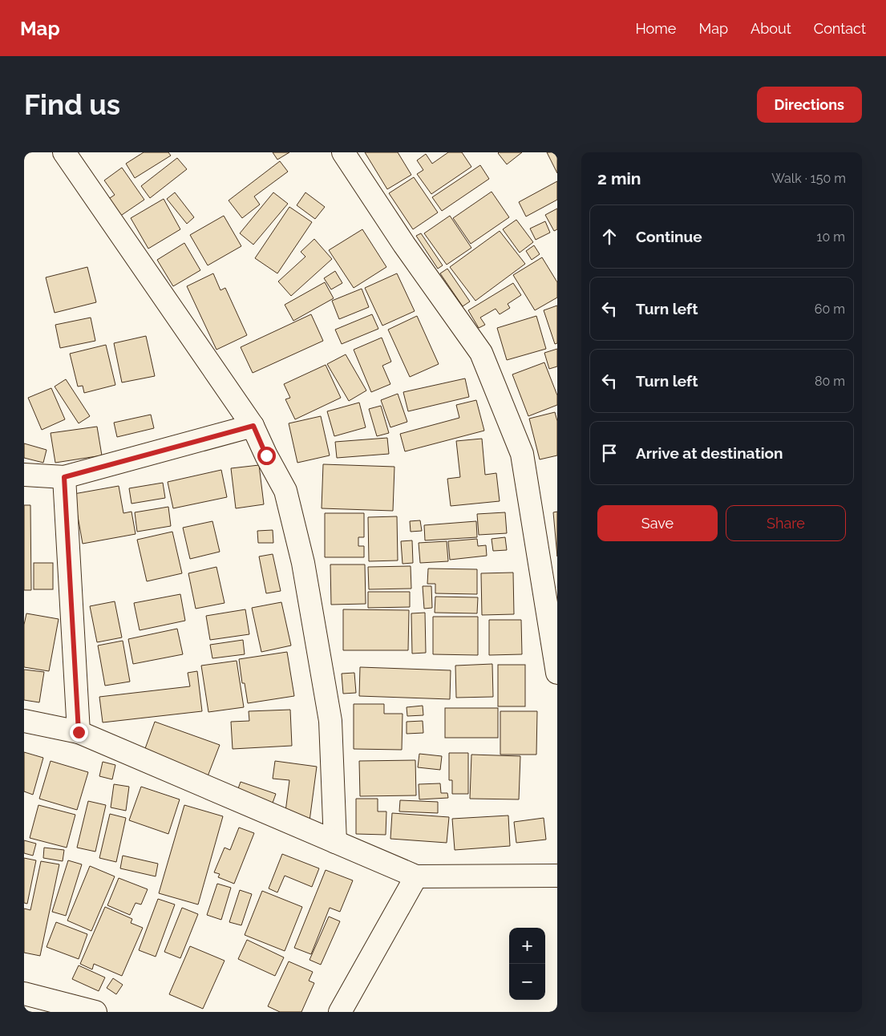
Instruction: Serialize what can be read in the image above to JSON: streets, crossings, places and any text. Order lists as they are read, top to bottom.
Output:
{
  "page": {
    "header": "Map",
    "nav": [
      "Home",
      "Map",
      "About",
      "Contact"
    ],
    "buttons": [
      "Directions",
      ["Save", "Share"]
    ],
    "title": "Find us",
    "heading": ["2 min", "Walk · 150 m"],
    "list": [
      ["Continue", "10 m"],
      ["Turn left", "60 m"],
      ["Turn left", "80 m"],
      "Arrive at destination"
    ],
    "map_buttons": ["+", "−"]
  }
}
